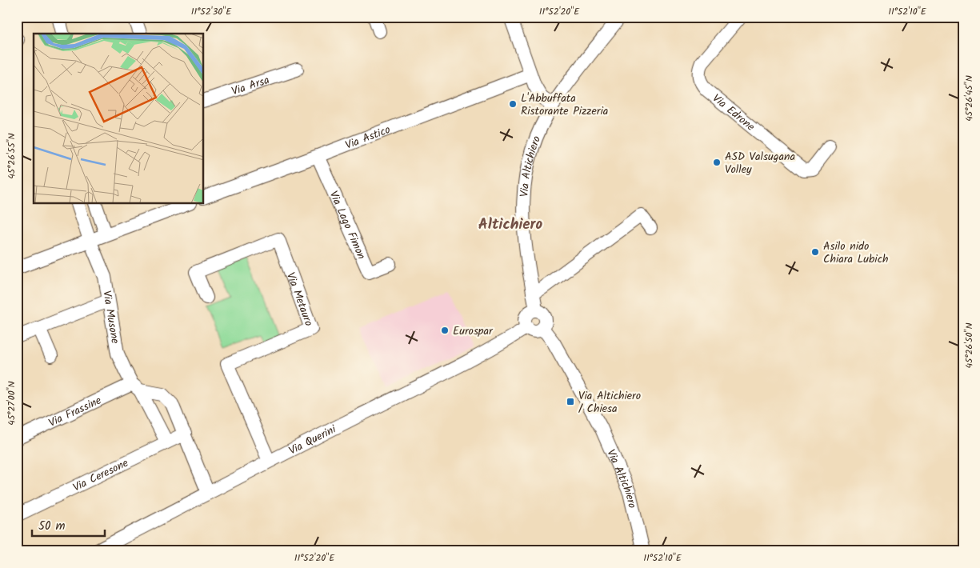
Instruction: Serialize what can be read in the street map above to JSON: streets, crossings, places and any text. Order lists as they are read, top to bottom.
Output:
{
  "streets": {
    "street": [
      "Via Arsa",
      "Via Edrone",
      "Via Astico",
      "Via Altichiero",
      "Via Lago Fimon",
      "Via Metauro",
      "Via Musone",
      "Via Frassine",
      "Via Querini",
      "Via Ceresone"
    ]
  },
  "crossings": [
    ["Via Astico", "Via Lago Fimon"],
    ["Via Altichiero", "Via Querini"],
    ["Via Metauro", "Via Querini"],
    ["Via Musone", "Via Frassine"],
    ["Via Musone", "Via Ceresone"]
  ],
  "districts": ["Altichiero"],
  "places": {
    "other": [
      "L'Abbuffata Ristorante Pizzeria",
      "ASD Valsugana Volley",
      "Asilo nido Chiara Lubich",
      "Eurospar"
    ],
    "transit": ["Via Altichiero / Chiesa"]
  },
  "scale_bar": "50 m",
  "coordinates": [
    "11°52'30\"E",
    "11°52'20\"E",
    "11°52'10\"E",
    "45°26'45\"N",
    "45°26'55\"N",
    "45°26'50\"N",
    "45°27'00\"N"
  ]
}
